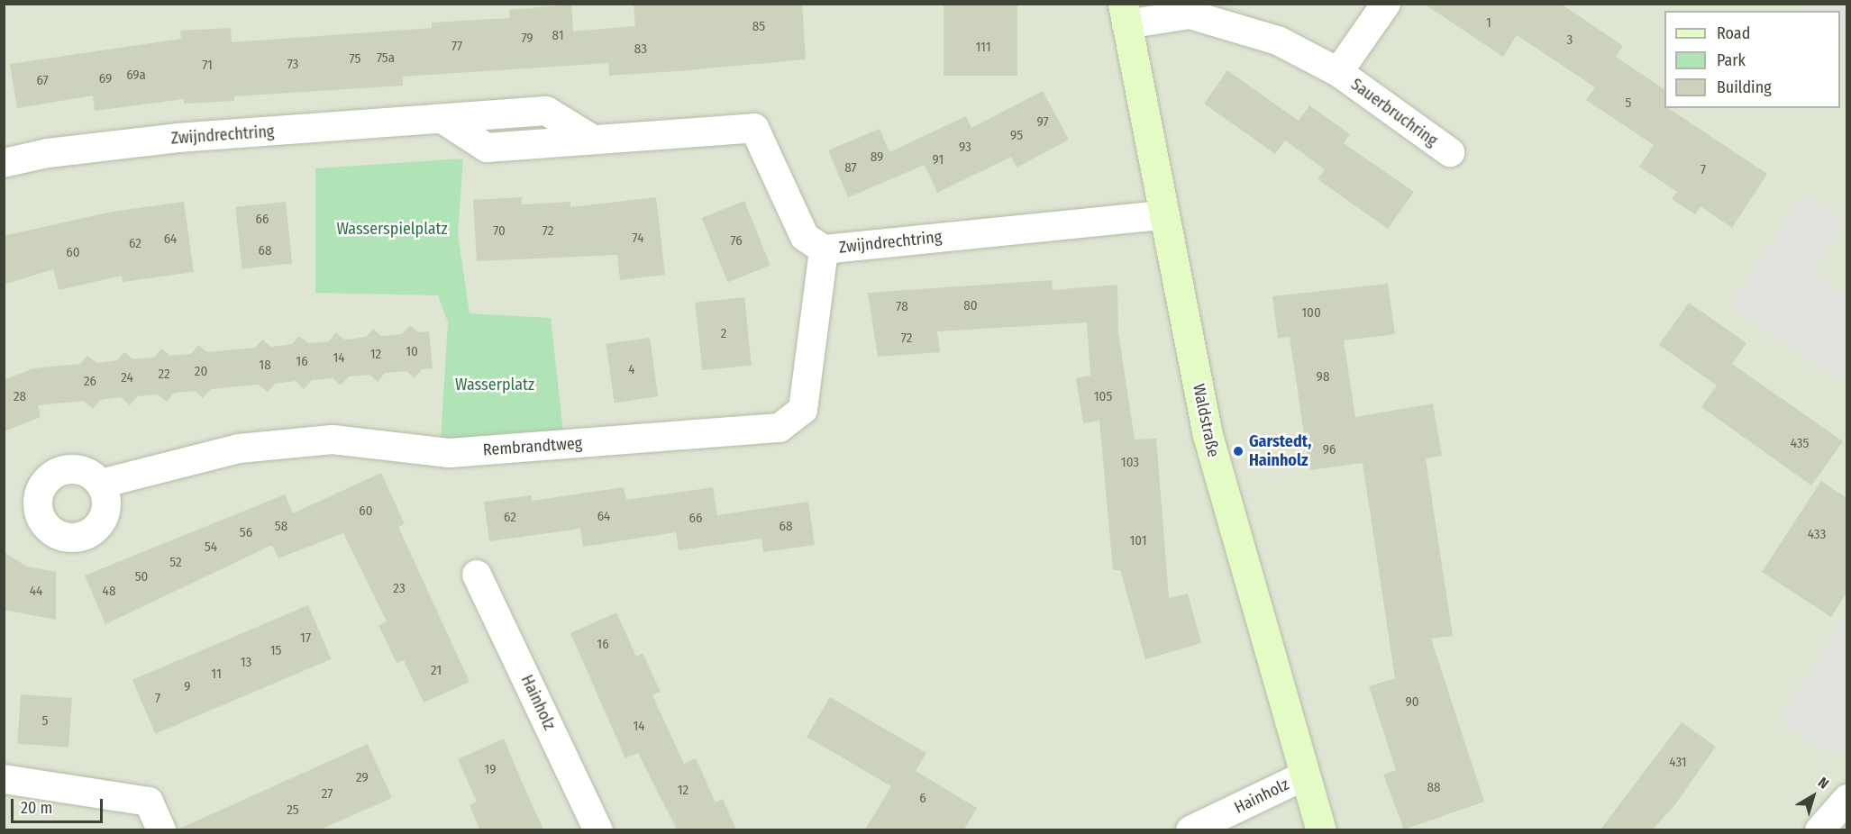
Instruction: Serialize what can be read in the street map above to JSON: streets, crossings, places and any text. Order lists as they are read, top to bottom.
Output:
{
  "streets": {
    "street": [
      "Sauerbruchring",
      "Zwijndrechtring",
      "Waldstraße",
      "Rembrandtweg",
      "Hainholz"
    ]
  },
  "crossings": [
    ["Sauerbruchring", "Waldstraße"],
    ["Zwijndrechtring", "Waldstraße"],
    ["Zwijndrechtring", "Rembrandtweg"],
    ["Waldstraße", "Hainholz"]
  ],
  "parks": ["Wasserspielplatz", "Wasserplatz"],
  "places": ["Garstedt, Hainholz"],
  "house_numbers": [
    "1",
    "85",
    "81",
    "79",
    "3",
    "77",
    "111",
    "83",
    "75a",
    "75",
    "73",
    "71",
    "69a",
    "69",
    "67",
    "5",
    "97",
    "95",
    "93",
    "89",
    "91",
    "87",
    "7",
    "66",
    "70",
    "72",
    "74",
    "64",
    "76",
    "62",
    "68",
    "60",
    "80",
    "78",
    "100",
    "2",
    "72",
    "10",
    "12",
    "14",
    "16",
    "18",
    "4",
    "20",
    "22",
    "98",
    "24",
    "26",
    "28",
    "105",
    "435",
    "96",
    "103",
    "60",
    "64",
    "62",
    "66",
    "58",
    "68",
    "56",
    "433",
    "101",
    "54",
    "52",
    "50",
    "23",
    "44",
    "48",
    "17",
    "16",
    "15",
    "13",
    "21",
    "11",
    "9",
    "7",
    "90",
    "5",
    "14",
    "431",
    "19",
    "29",
    "88",
    "12",
    "27",
    "6",
    "25"
  ],
  "legend": ["Road", "Park", "Building"],
  "scale_bar": "20 m",
  "north": "top right"
}
